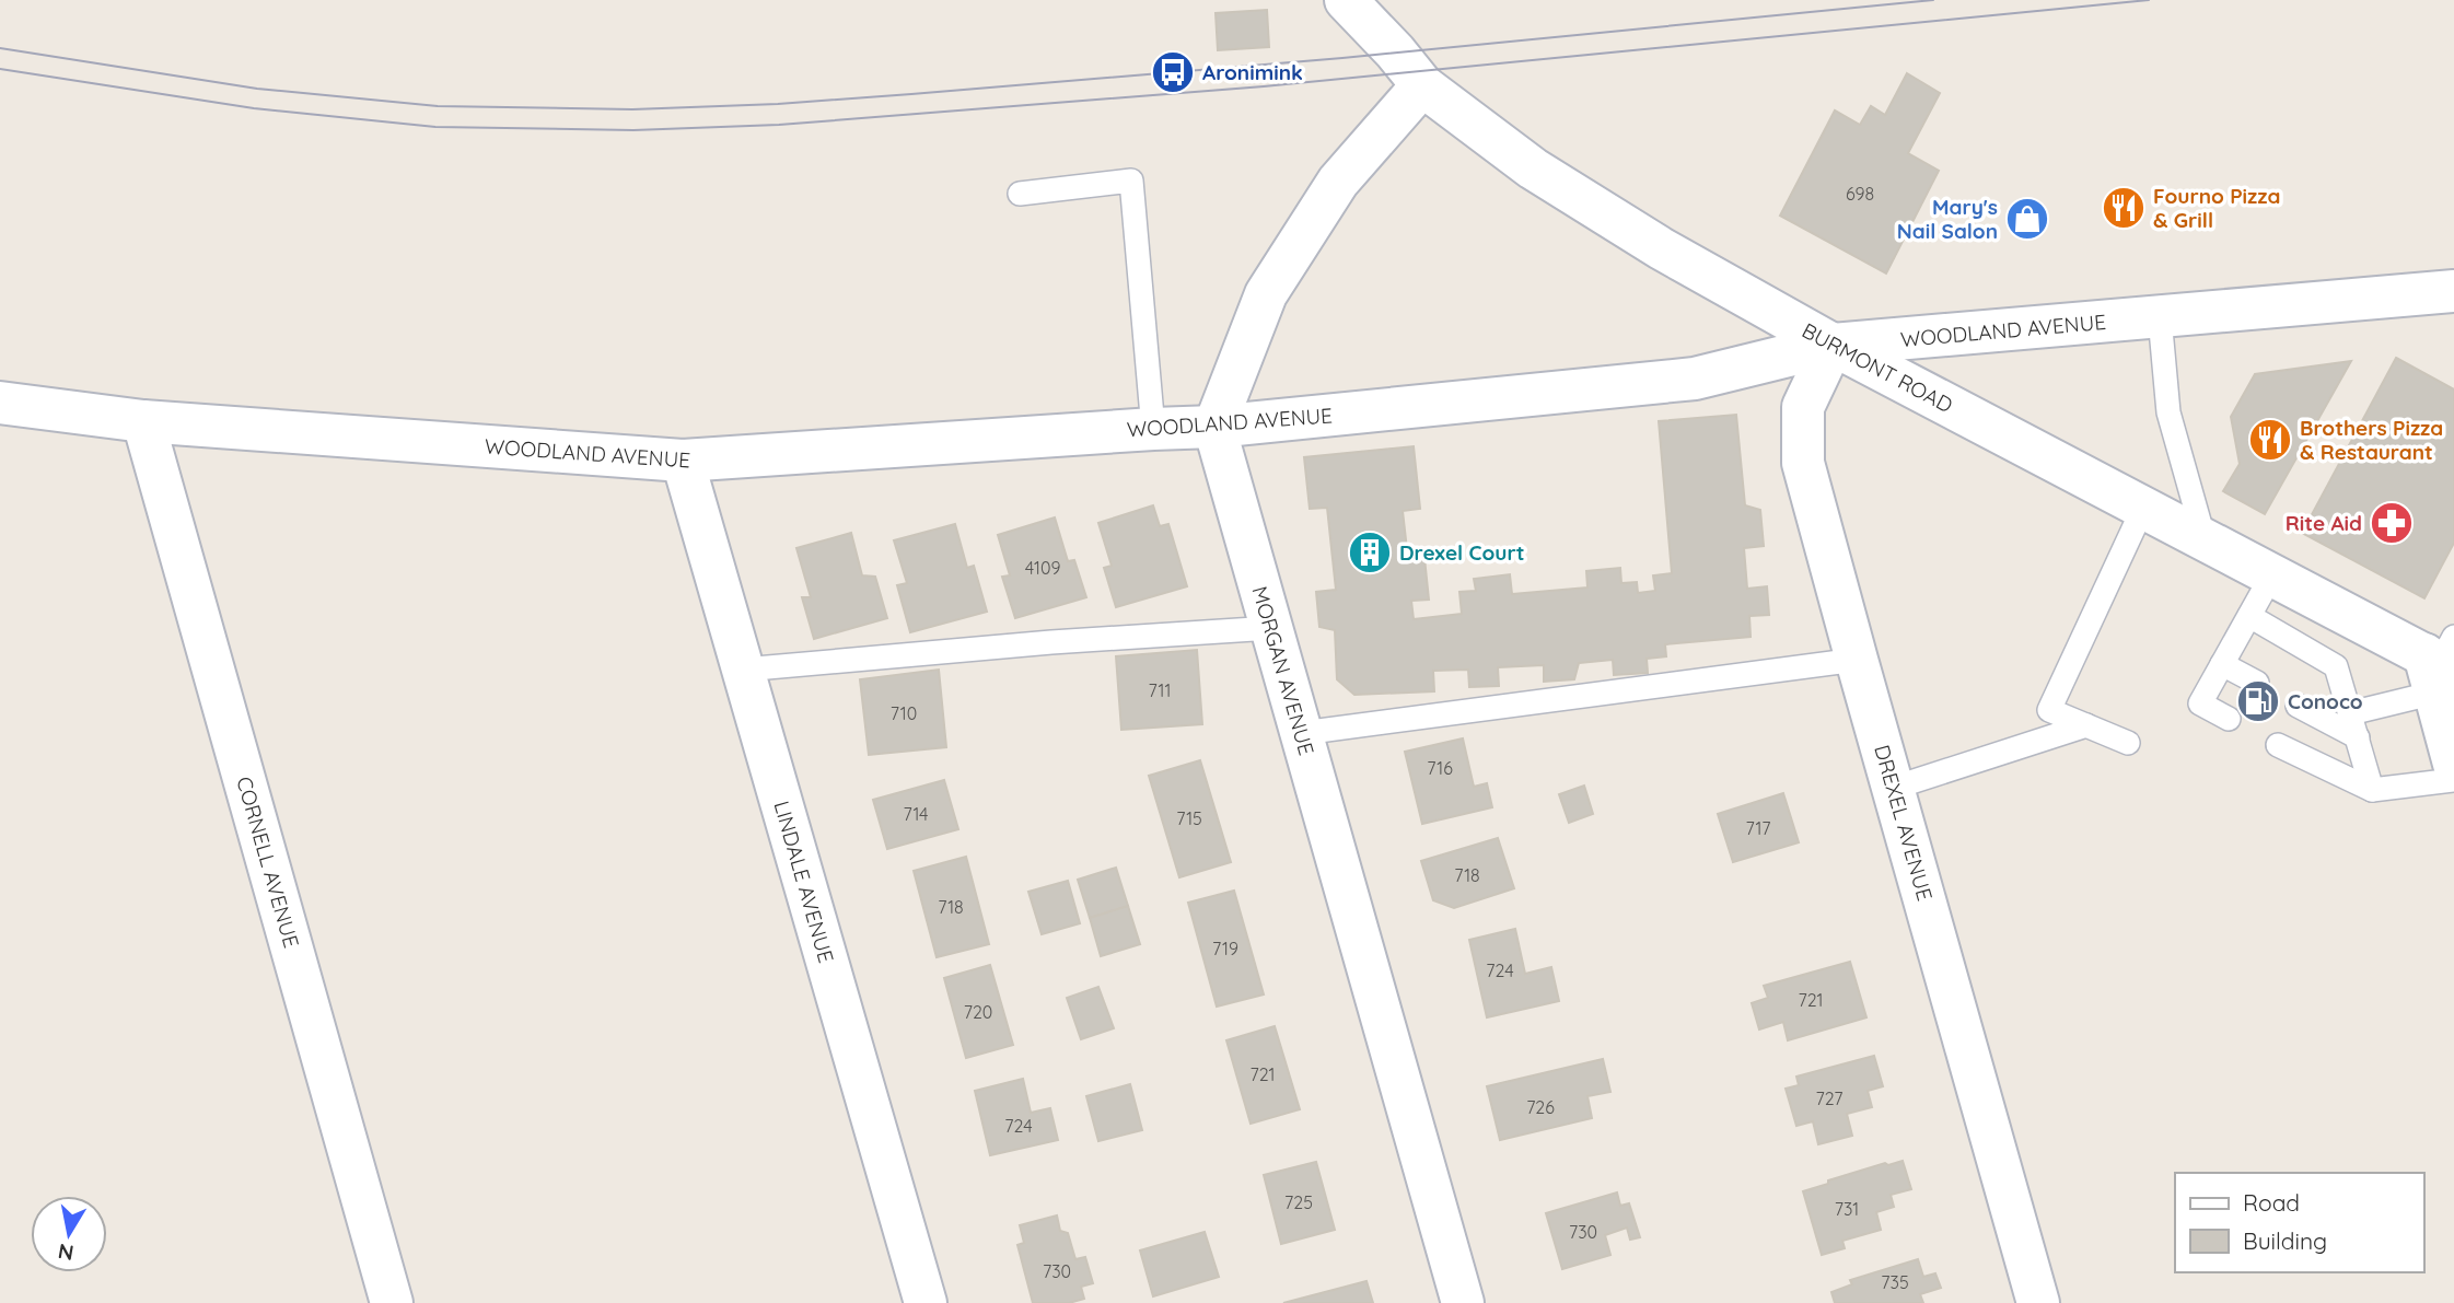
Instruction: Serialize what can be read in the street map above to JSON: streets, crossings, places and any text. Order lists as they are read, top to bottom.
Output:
{
  "streets": {
    "street": [
      "WOODLAND AVENUE",
      "BURMONT ROAD",
      "MORGAN AVENUE",
      "DREXEL AVENUE",
      "CORNELL AVENUE",
      "LINDALE AVENUE"
    ]
  },
  "crossings": [
    ["WOODLAND AVENUE", "BURMONT ROAD"],
    ["WOODLAND AVENUE", "MORGAN AVENUE"],
    ["WOODLAND AVENUE", "DREXEL AVENUE"],
    ["WOODLAND AVENUE", "CORNELL AVENUE"],
    ["WOODLAND AVENUE", "LINDALE AVENUE"],
    ["BURMONT ROAD", "DREXEL AVENUE"]
  ],
  "places": {
    "bus stop": ["Aronimink"],
    "restaurant": ["Fourno Pizza & Grill", "Brothers Pizza & Restaurant"],
    "shop": ["Mary's Nail Salon"],
    "pharmacy": ["Rite Aid"],
    "building": ["Drexel Court"],
    "fuel station": ["Conoco"]
  },
  "house_numbers": [
    "698",
    "4109",
    "711",
    "710",
    "716",
    "714",
    "715",
    "717",
    "718",
    "718",
    "719",
    "724",
    "721",
    "720",
    "721",
    "727",
    "726",
    "724",
    "725",
    "731",
    "730",
    "730",
    "735"
  ],
  "legend": ["Road", "Building"],
  "north": "bottom"
}
